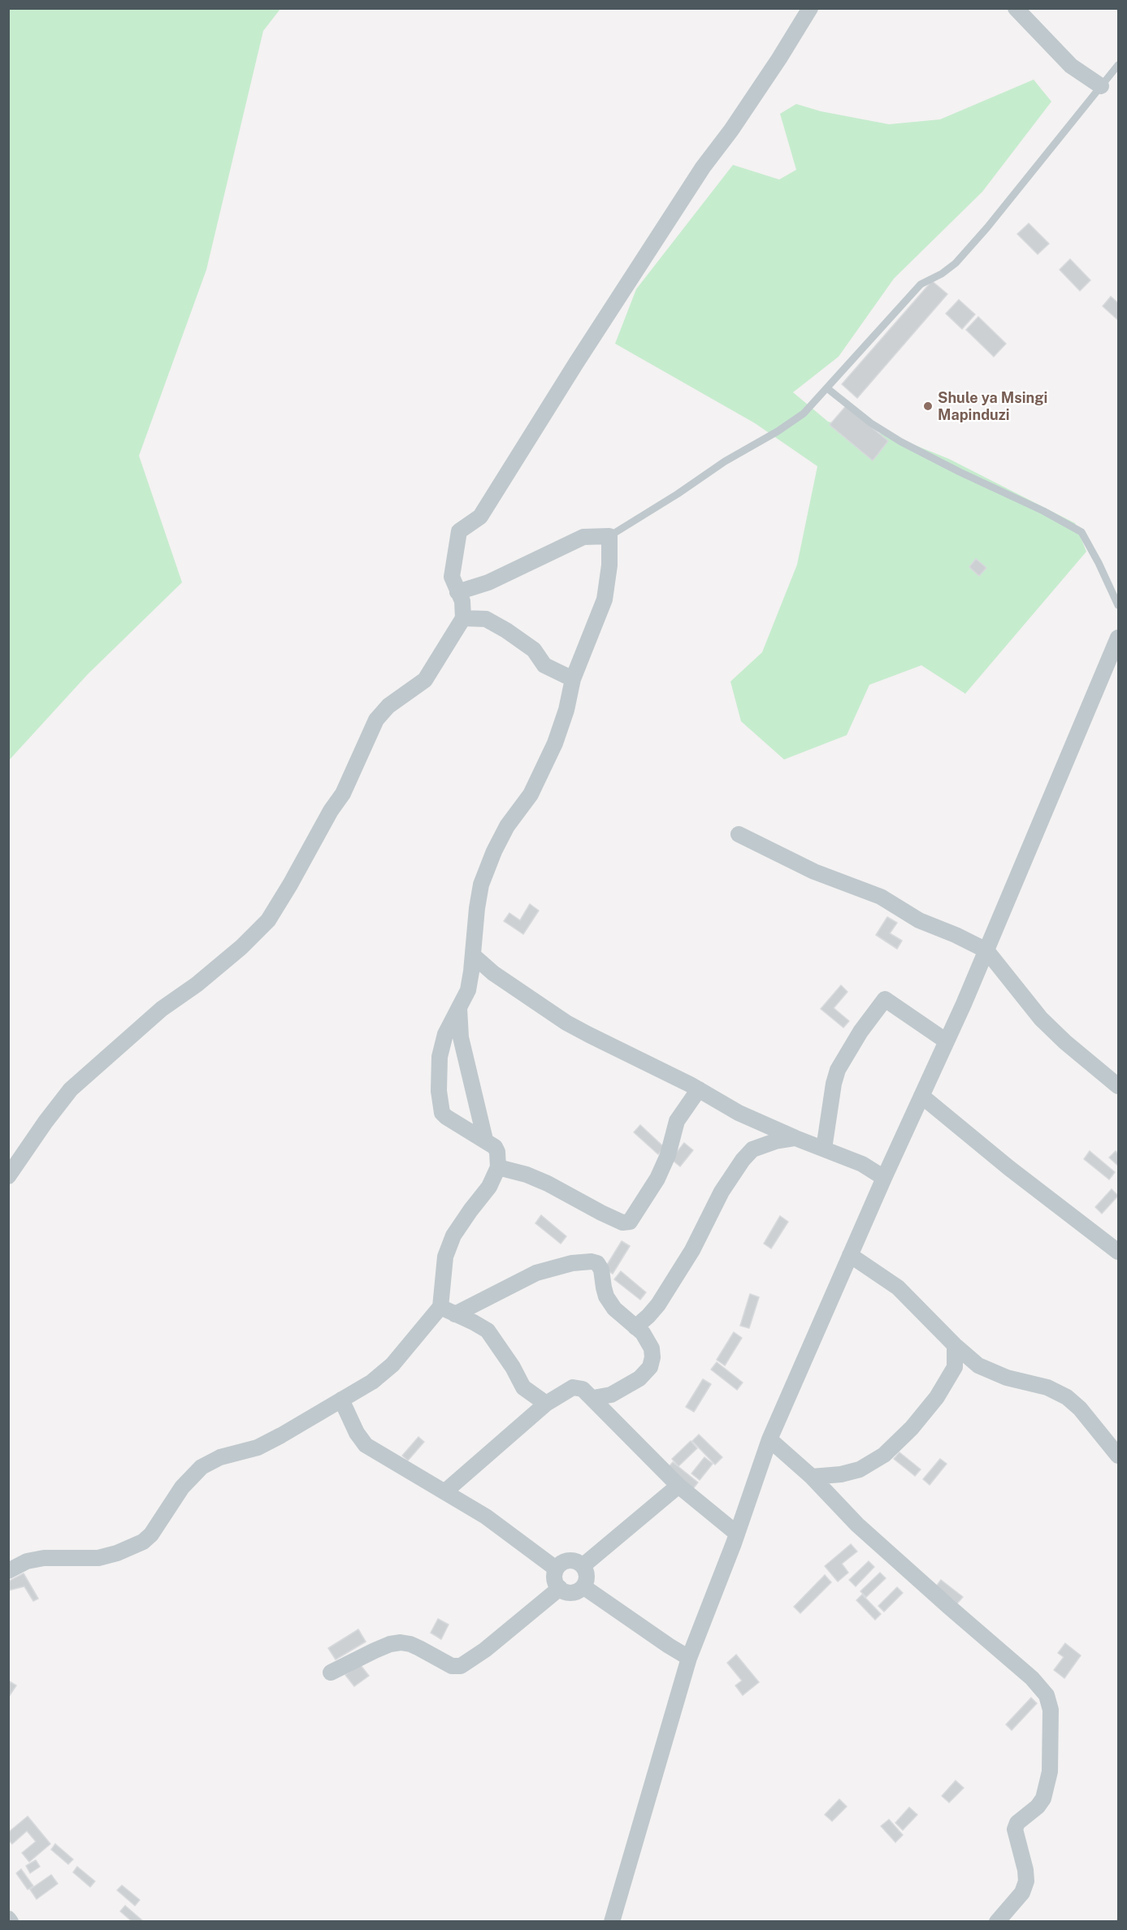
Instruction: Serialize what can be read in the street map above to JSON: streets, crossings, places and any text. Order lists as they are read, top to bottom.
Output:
{
  "places": ["Shule ya Msingi Mapinduzi"]
}
